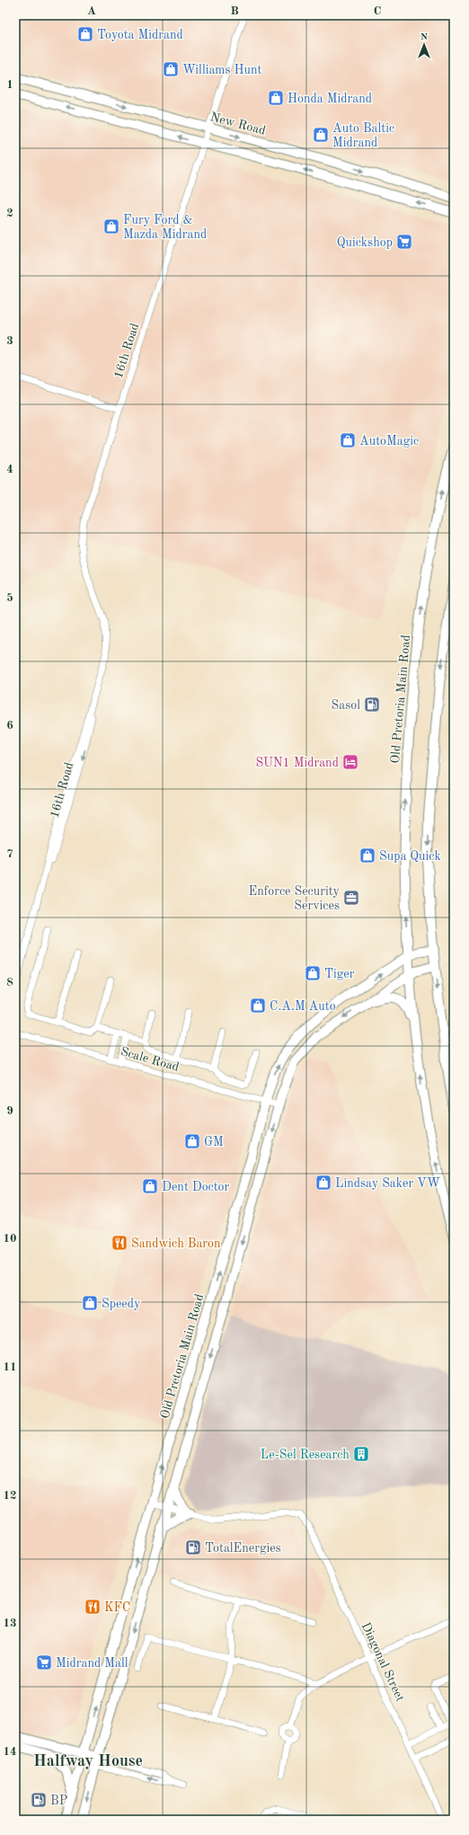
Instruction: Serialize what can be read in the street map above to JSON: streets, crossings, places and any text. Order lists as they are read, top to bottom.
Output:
{
  "streets": {
    "main road": ["New Road", "Old Pretoria Main Road"],
    "street": ["16th Road", "Scale Road", "Diagonal Street"]
  },
  "crossings": [
    ["New Road", "16th Road"],
    ["Old Pretoria Main Road", "Scale Road"]
  ],
  "districts": ["Halfway House"],
  "places": {
    "shop": [
      "Toyota Midrand",
      "Williams Hunt",
      "Honda Midrand",
      "Auto Baltic Midrand",
      "Fury Ford & Mazda Midrand",
      "AutoMagic",
      "Supa Quick",
      "Tiger",
      "C.A.M Auto",
      "GM",
      "Lindsay Saker VW",
      "Dent Doctor",
      "Speedy"
    ],
    "supermarket": ["Quickshop", "Midrand Mall"],
    "fuel station": ["Sasol", "TotalEnergies", "BP"],
    "hotel": ["SUN1 Midrand"],
    "office": ["Enforce Security Services"],
    "restaurant": ["Sandwich Baron", "KFC"],
    "building": ["Le-Sel Research"]
  },
  "north": "top",
  "grid": {
    "columns": ["A", "B", "C"],
    "rows": [
      "1",
      "2",
      "3",
      "4",
      "5",
      "6",
      "7",
      "8",
      "9",
      "10",
      "11",
      "12",
      "13",
      "14"
    ]
  }
}
